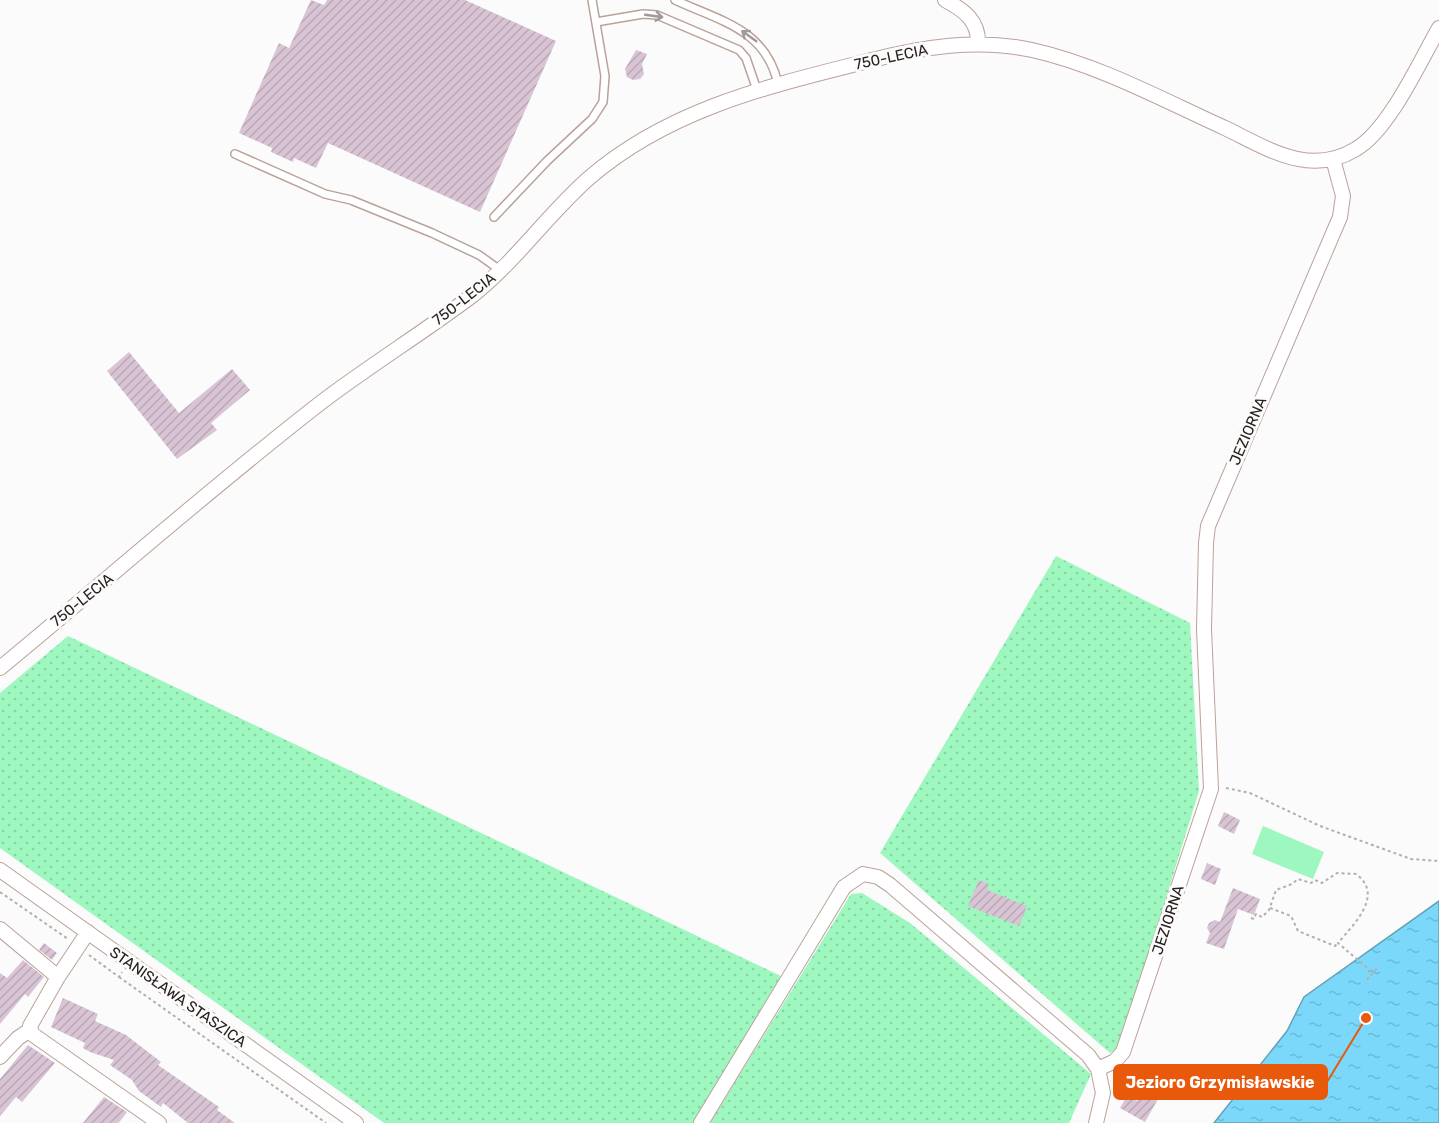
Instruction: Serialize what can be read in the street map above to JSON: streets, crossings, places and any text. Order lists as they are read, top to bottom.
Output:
{
  "streets": {
    "street": ["750-LECIA", "JEZIORNA", "STANISŁAWA STASZICA"]
  },
  "places": ["Jezioro Grzymisławskie"]
}
